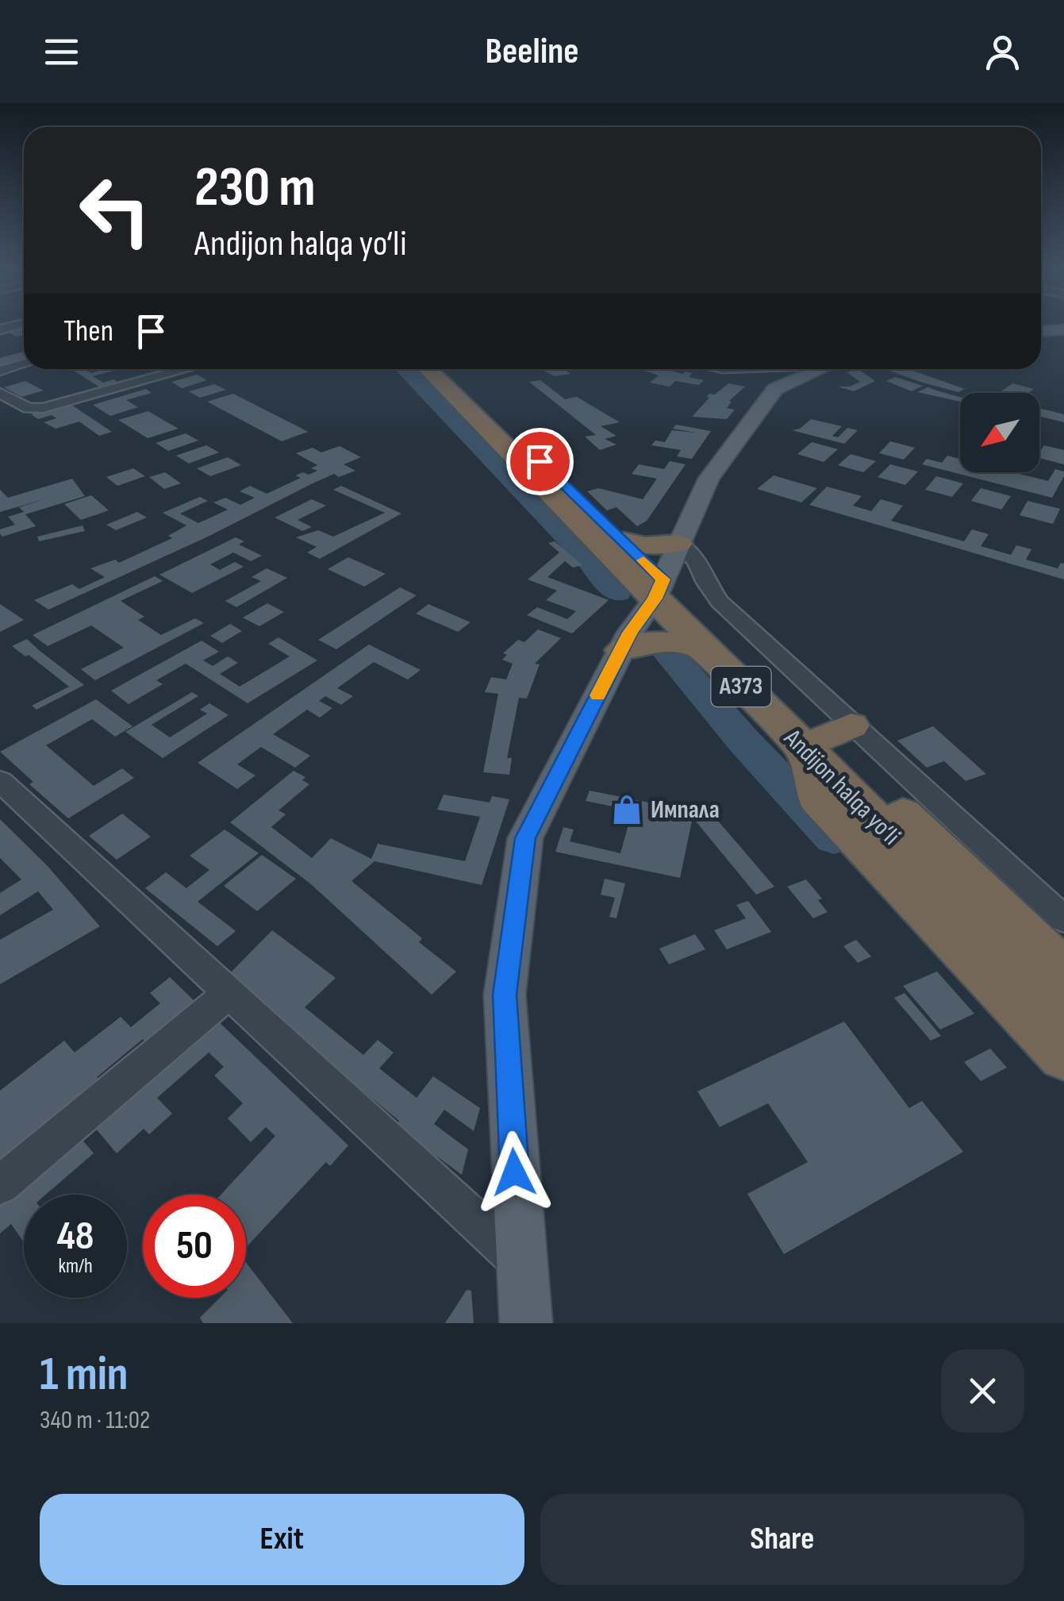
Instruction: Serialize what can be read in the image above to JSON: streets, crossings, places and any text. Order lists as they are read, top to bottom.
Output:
{
  "streets": {
    "highway": ["A373", "Andijon halqa yo‘li"]
  },
  "places": {
    "shop": ["Импала"]
  },
  "north": "bottom left",
  "page": {
    "header": "Beeline",
    "turn": ["230 m", "Andijon halqa yo‘li"],
    "then": "Then",
    "speed": "48 km/h",
    "limit": "50",
    "heading": ["1 min", "340 m · 11:02"],
    "buttons": ["Exit", "Share"]
  }
}
